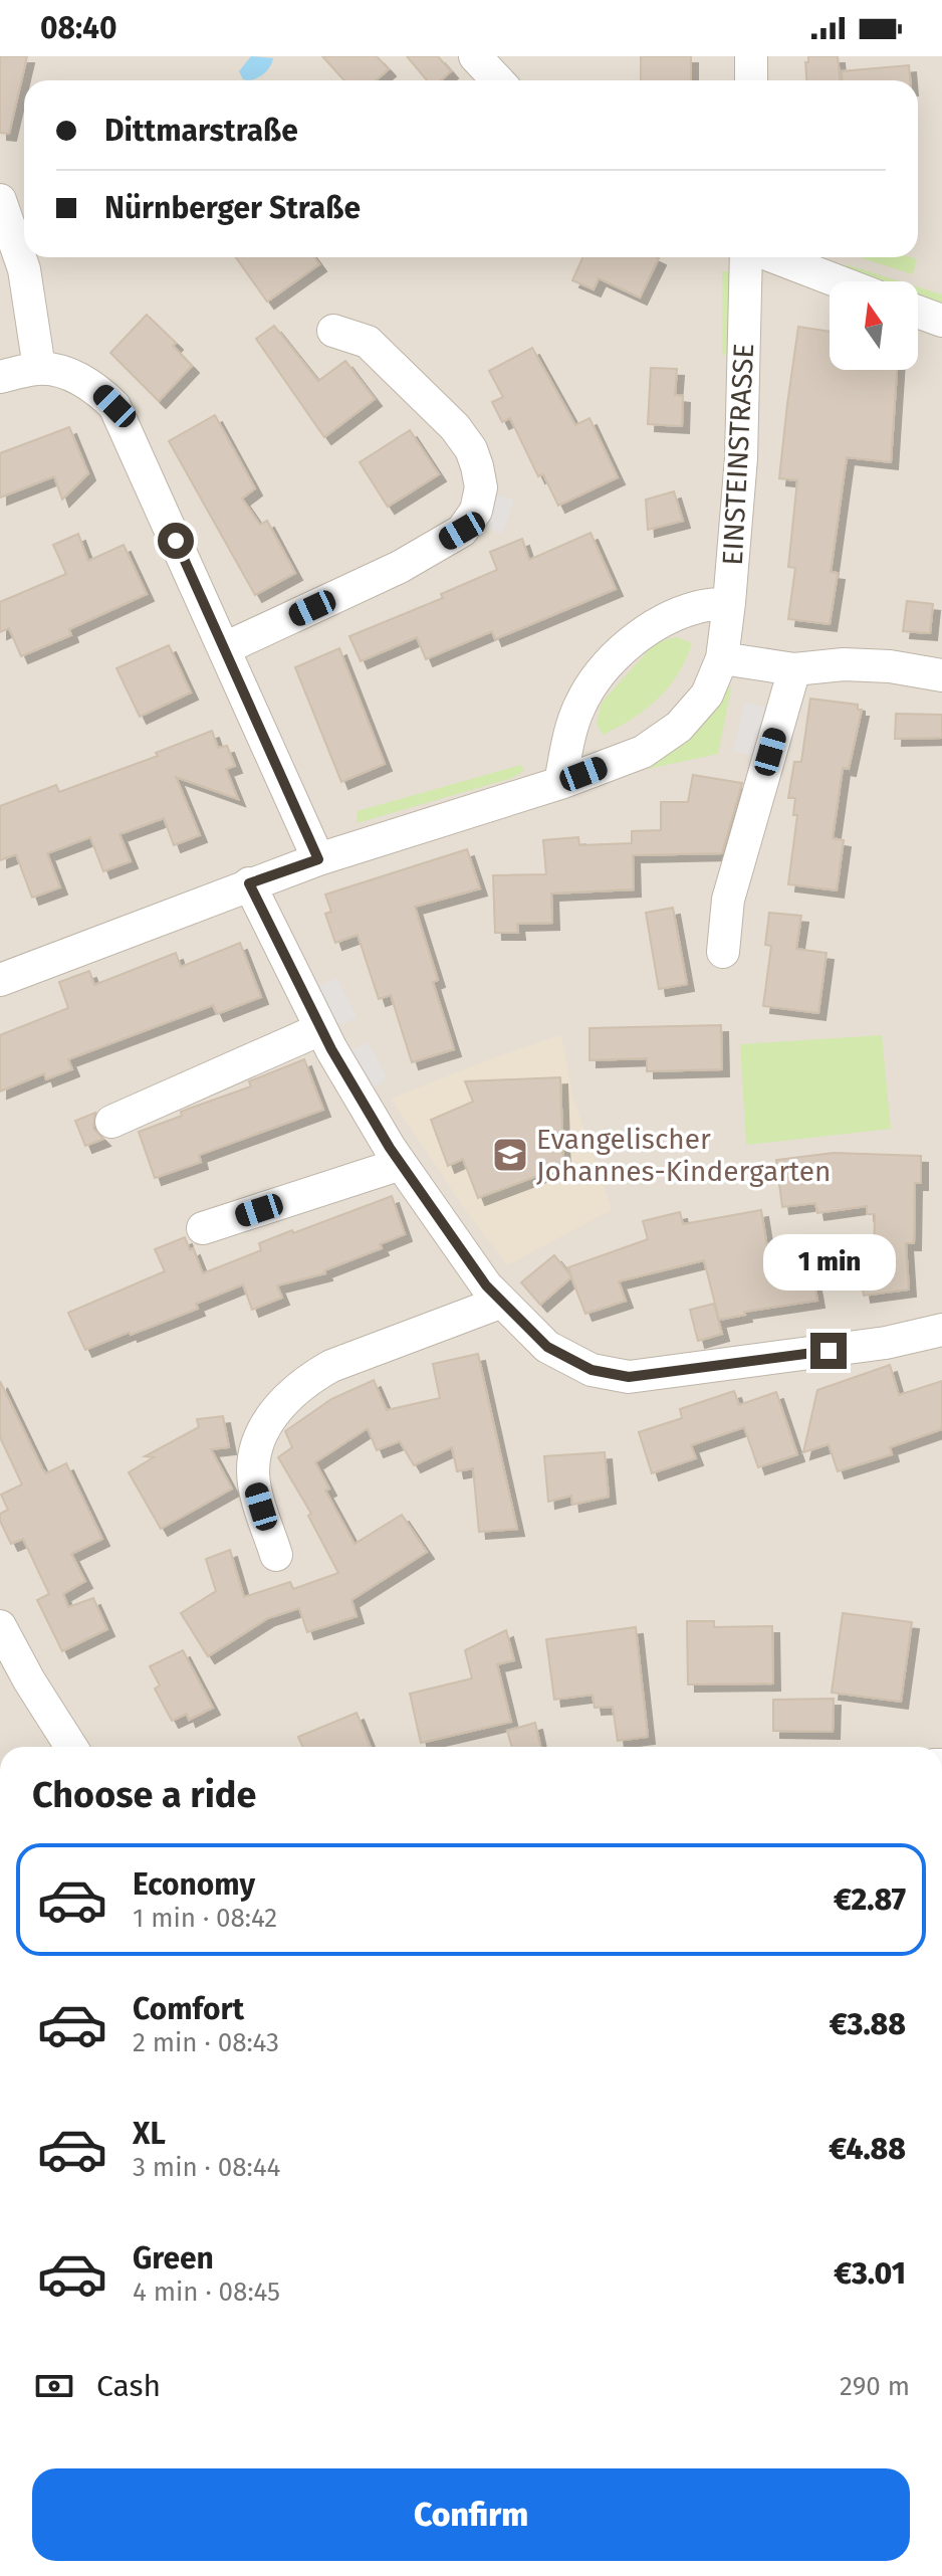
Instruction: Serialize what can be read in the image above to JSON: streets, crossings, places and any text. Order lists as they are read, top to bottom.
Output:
{
  "streets": {
    "street": ["EINSTEINSTRASSE"]
  },
  "places": {
    "school or university": ["Evangelischer Johannes-Kindergarten"]
  },
  "north": "top",
  "page": {
    "status": "08:40",
    "banner": ["Dittmarstraße", "Nürnberger Straße"],
    "bubble": "1 min",
    "heading": "Choose a ride",
    "list": [
      {
        "name": "Economy",
        "note": "1 min · 08:42",
        "value": "€2.87"
      },
      {
        "name": "Comfort",
        "note": "2 min · 08:43",
        "value": "€3.88"
      },
      {
        "name": "XL",
        "note": "3 min · 08:44",
        "value": "€4.88"
      },
      {
        "name": "Green",
        "note": "4 min · 08:45",
        "value": "€3.01"
      }
    ],
    "pay": ["Cash", "290 m"],
    "buttons": "Confirm"
  }
}
